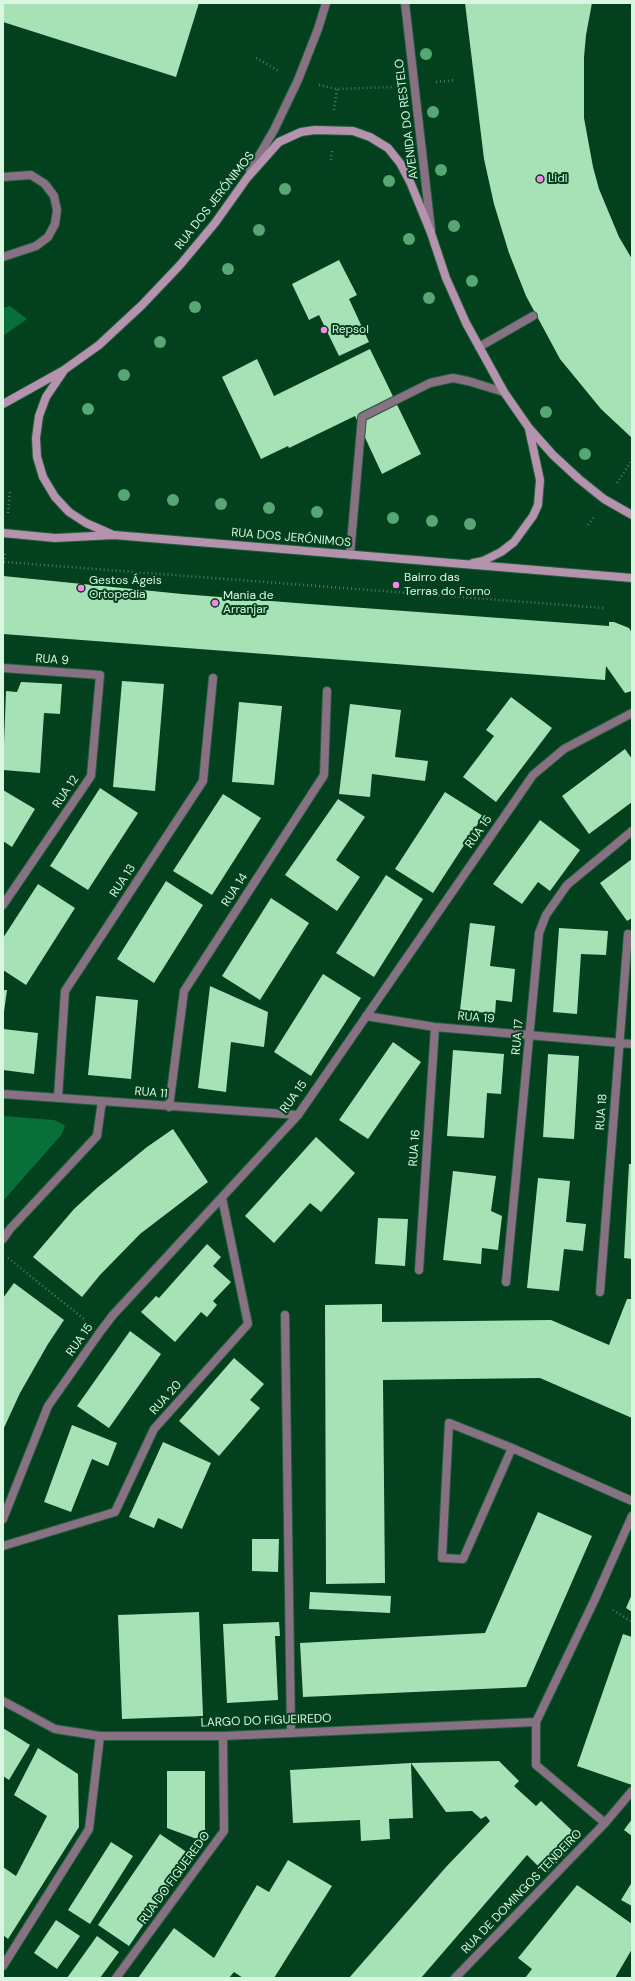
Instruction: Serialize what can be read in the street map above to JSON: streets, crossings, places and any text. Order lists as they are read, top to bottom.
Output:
{
  "streets": {
    "main road": ["RUA DOS JERÓNIMOS"],
    "street": [
      "AVENIDA DO RESTELO",
      "RUA 9",
      "RUA 12",
      "RUA 15",
      "RUA 13",
      "RUA 14",
      "RUA 19",
      "RUA 17",
      "RUA 11",
      "RUA 18",
      "RUA 16",
      "RUA 20",
      "LARGO DO FIGUEIREDO",
      "RUA DO FIGUEREDO",
      "RUA DE DOMINGOS TENDEIRO"
    ]
  },
  "crossings": [
    ["AVENIDA DO RESTELO", "RUA DOS JERÓNIMOS"],
    ["RUA 9", "RUA 12"],
    ["RUA 15", "RUA 19"],
    ["RUA 15", "RUA 11"],
    ["RUA 15", "RUA 20"],
    ["RUA 13", "RUA 11"],
    ["RUA 14", "RUA 11"],
    ["RUA 19", "RUA 17"],
    ["RUA 19", "RUA 18"],
    ["RUA 19", "RUA 16"],
    ["LARGO DO FIGUEIREDO", "RUA DO FIGUEREDO"]
  ],
  "places": [
    "Lidl",
    "Repsol",
    "Bairro das Terras do Forno",
    "Gestos Ágeis Ortopedia",
    "Mania de Arranjar"
  ]
}
